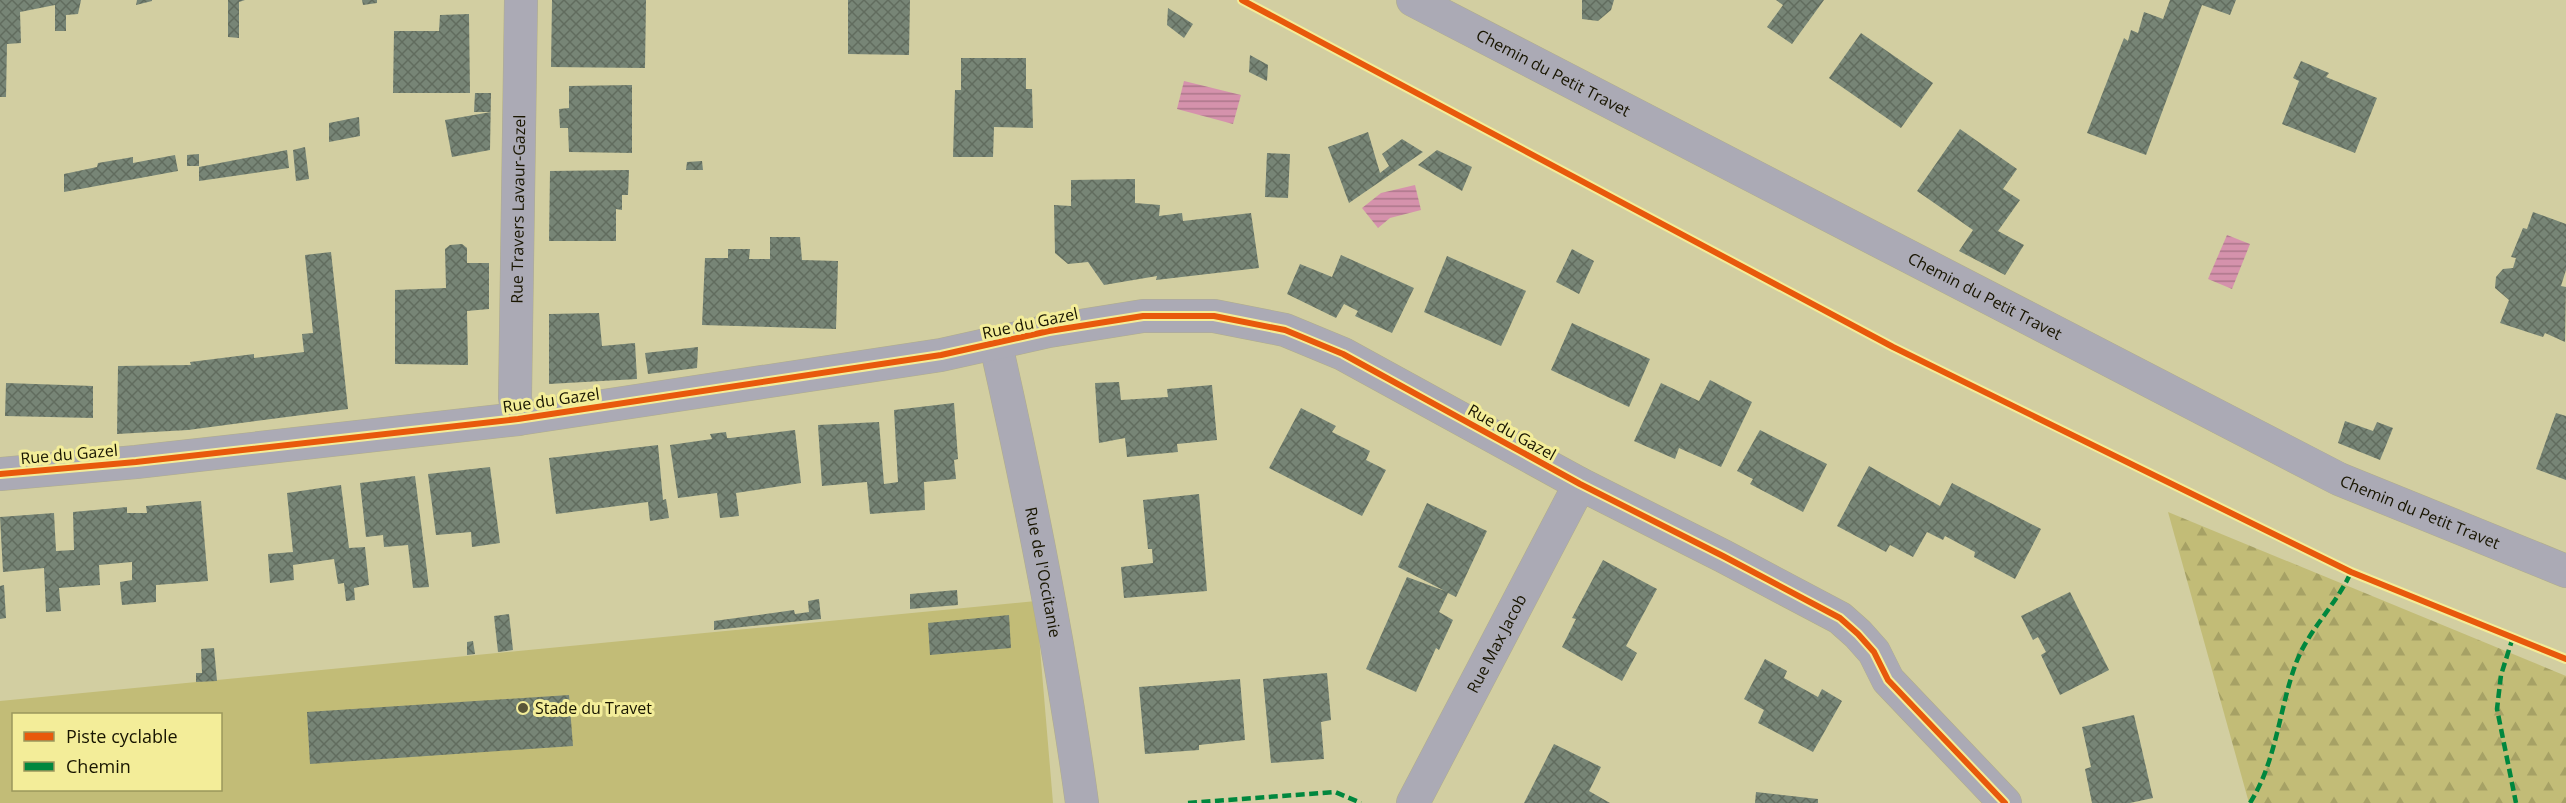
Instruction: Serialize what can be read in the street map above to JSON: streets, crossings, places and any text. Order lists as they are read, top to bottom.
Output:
{
  "streets": {
    "street": [
      "Chemin du Petit Travet",
      "Rue Travers Lavaur-Gazel",
      "Rue du Gazel",
      "Rue de l'Occitanie",
      "Rue Max Jacob"
    ]
  },
  "crossings": [
    ["Rue Travers Lavaur-Gazel", "Rue du Gazel"],
    ["Rue du Gazel", "Rue de l'Occitanie"],
    ["Rue du Gazel", "Rue Max Jacob"]
  ],
  "places": ["Stade du Travet"],
  "legend": ["Piste cyclable", "Chemin"]
}
